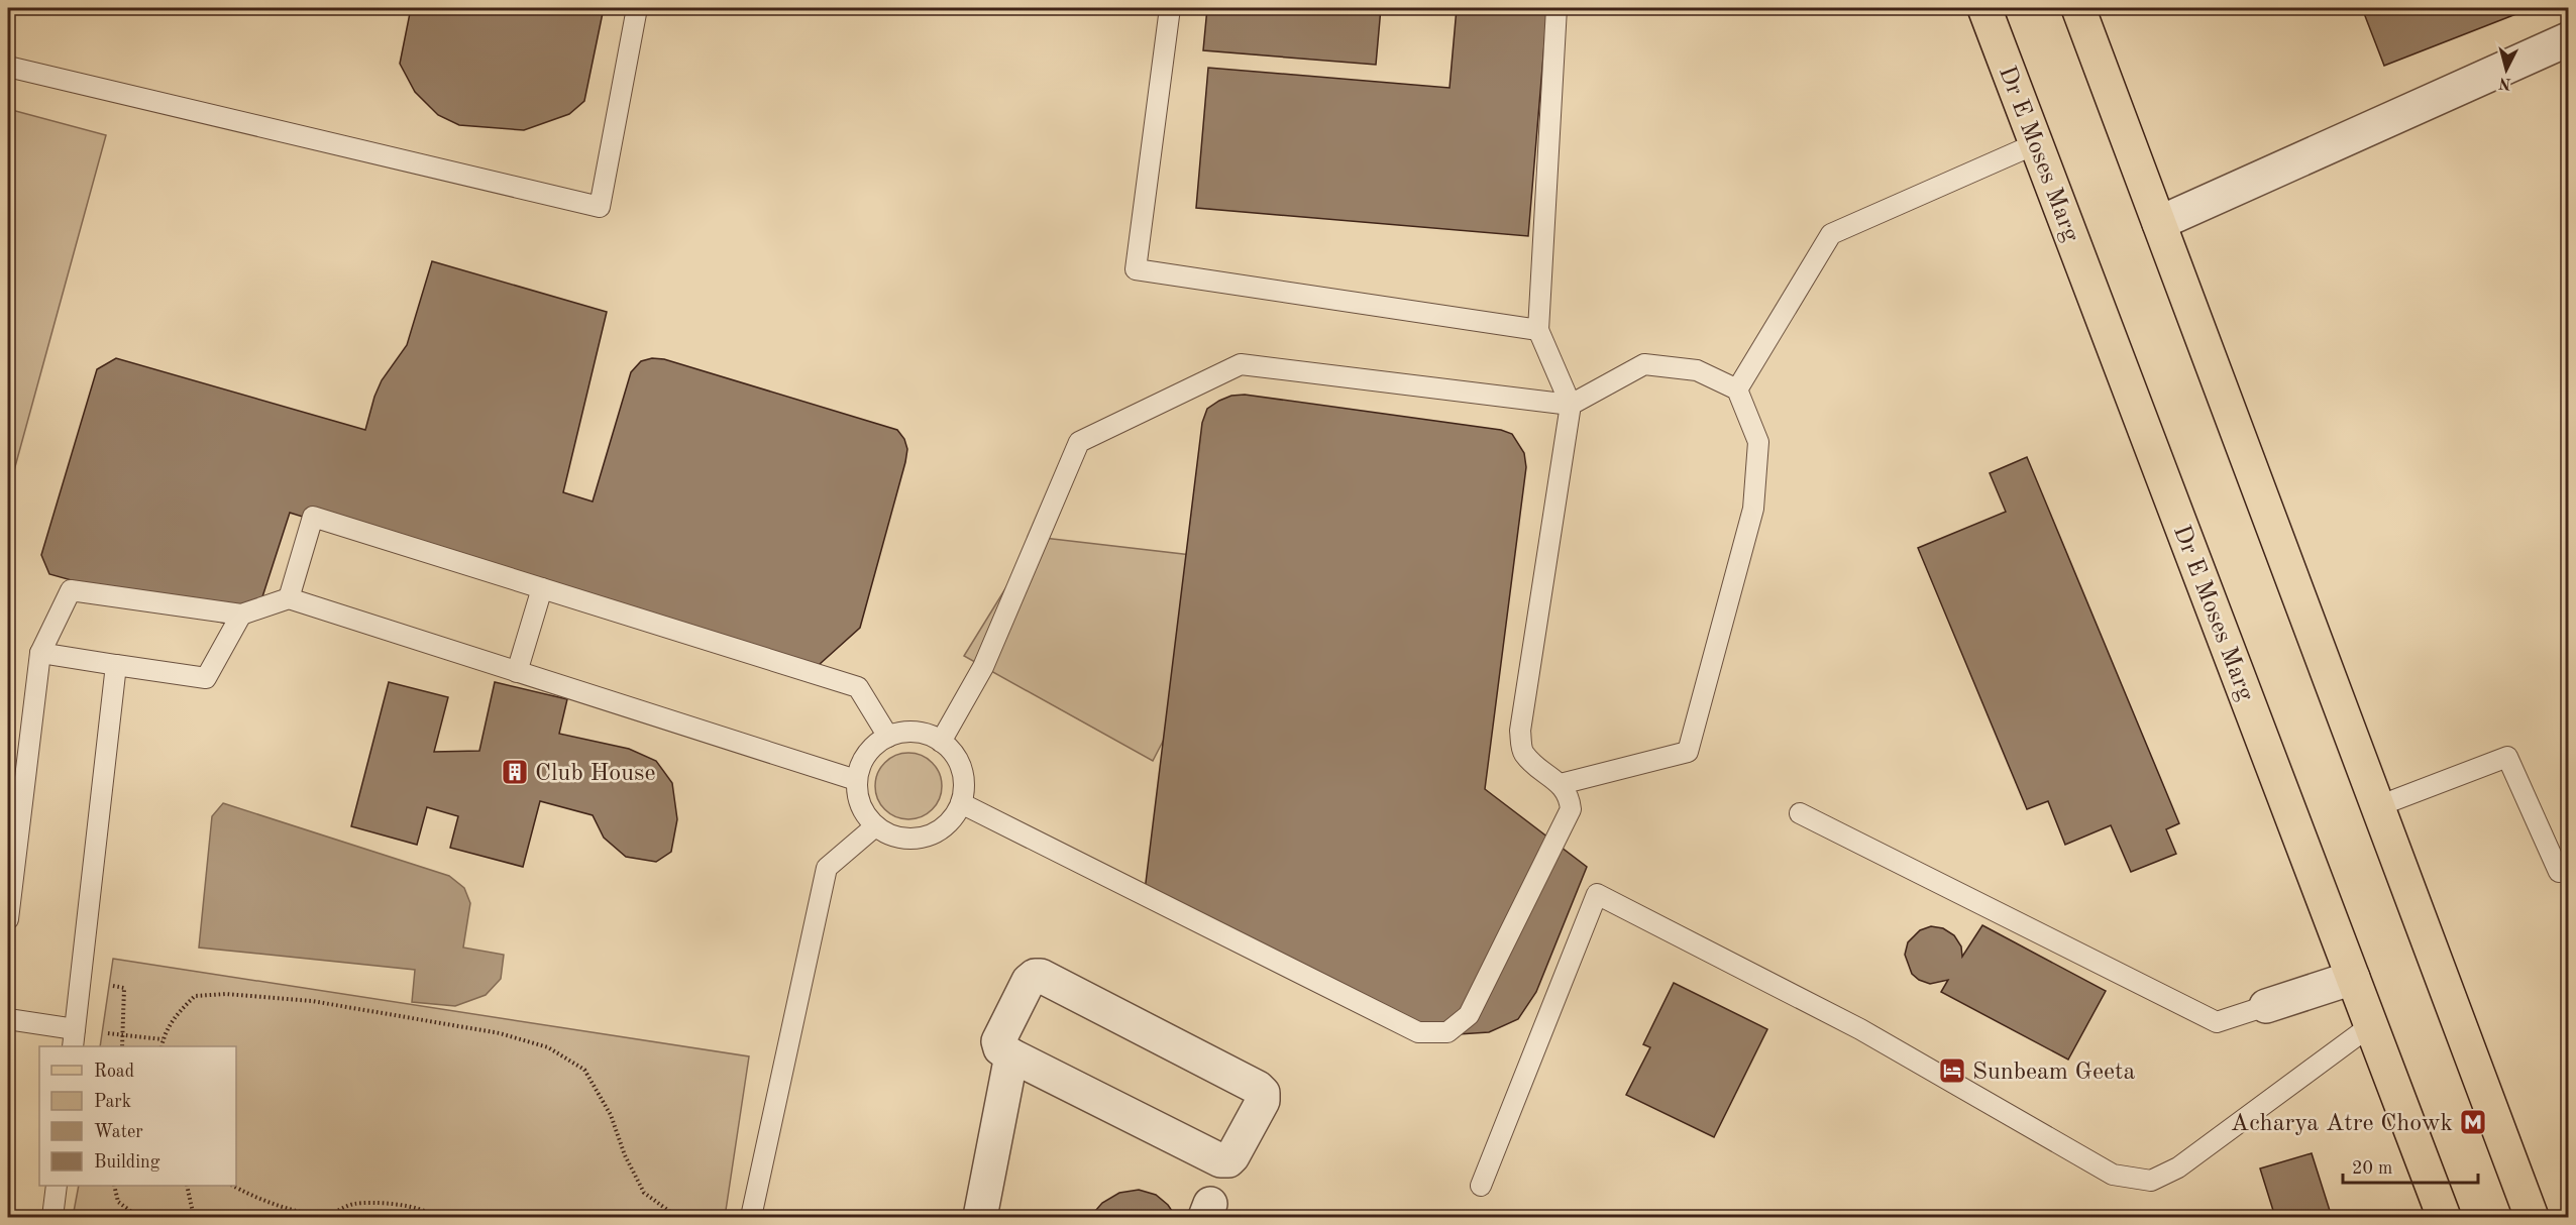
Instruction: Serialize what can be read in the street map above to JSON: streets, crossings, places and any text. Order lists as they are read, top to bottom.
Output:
{
  "streets": {
    "main road": ["Dr E Moses Marg"]
  },
  "places": {
    "building": ["Club House"],
    "hotel": ["Sunbeam Geeta"],
    "metro station": ["Acharya Atre Chowk"]
  },
  "legend": [
    "Road",
    "Park",
    "Water",
    "Building"
  ],
  "scale_bar": "20 m",
  "north": "bottom"
}
